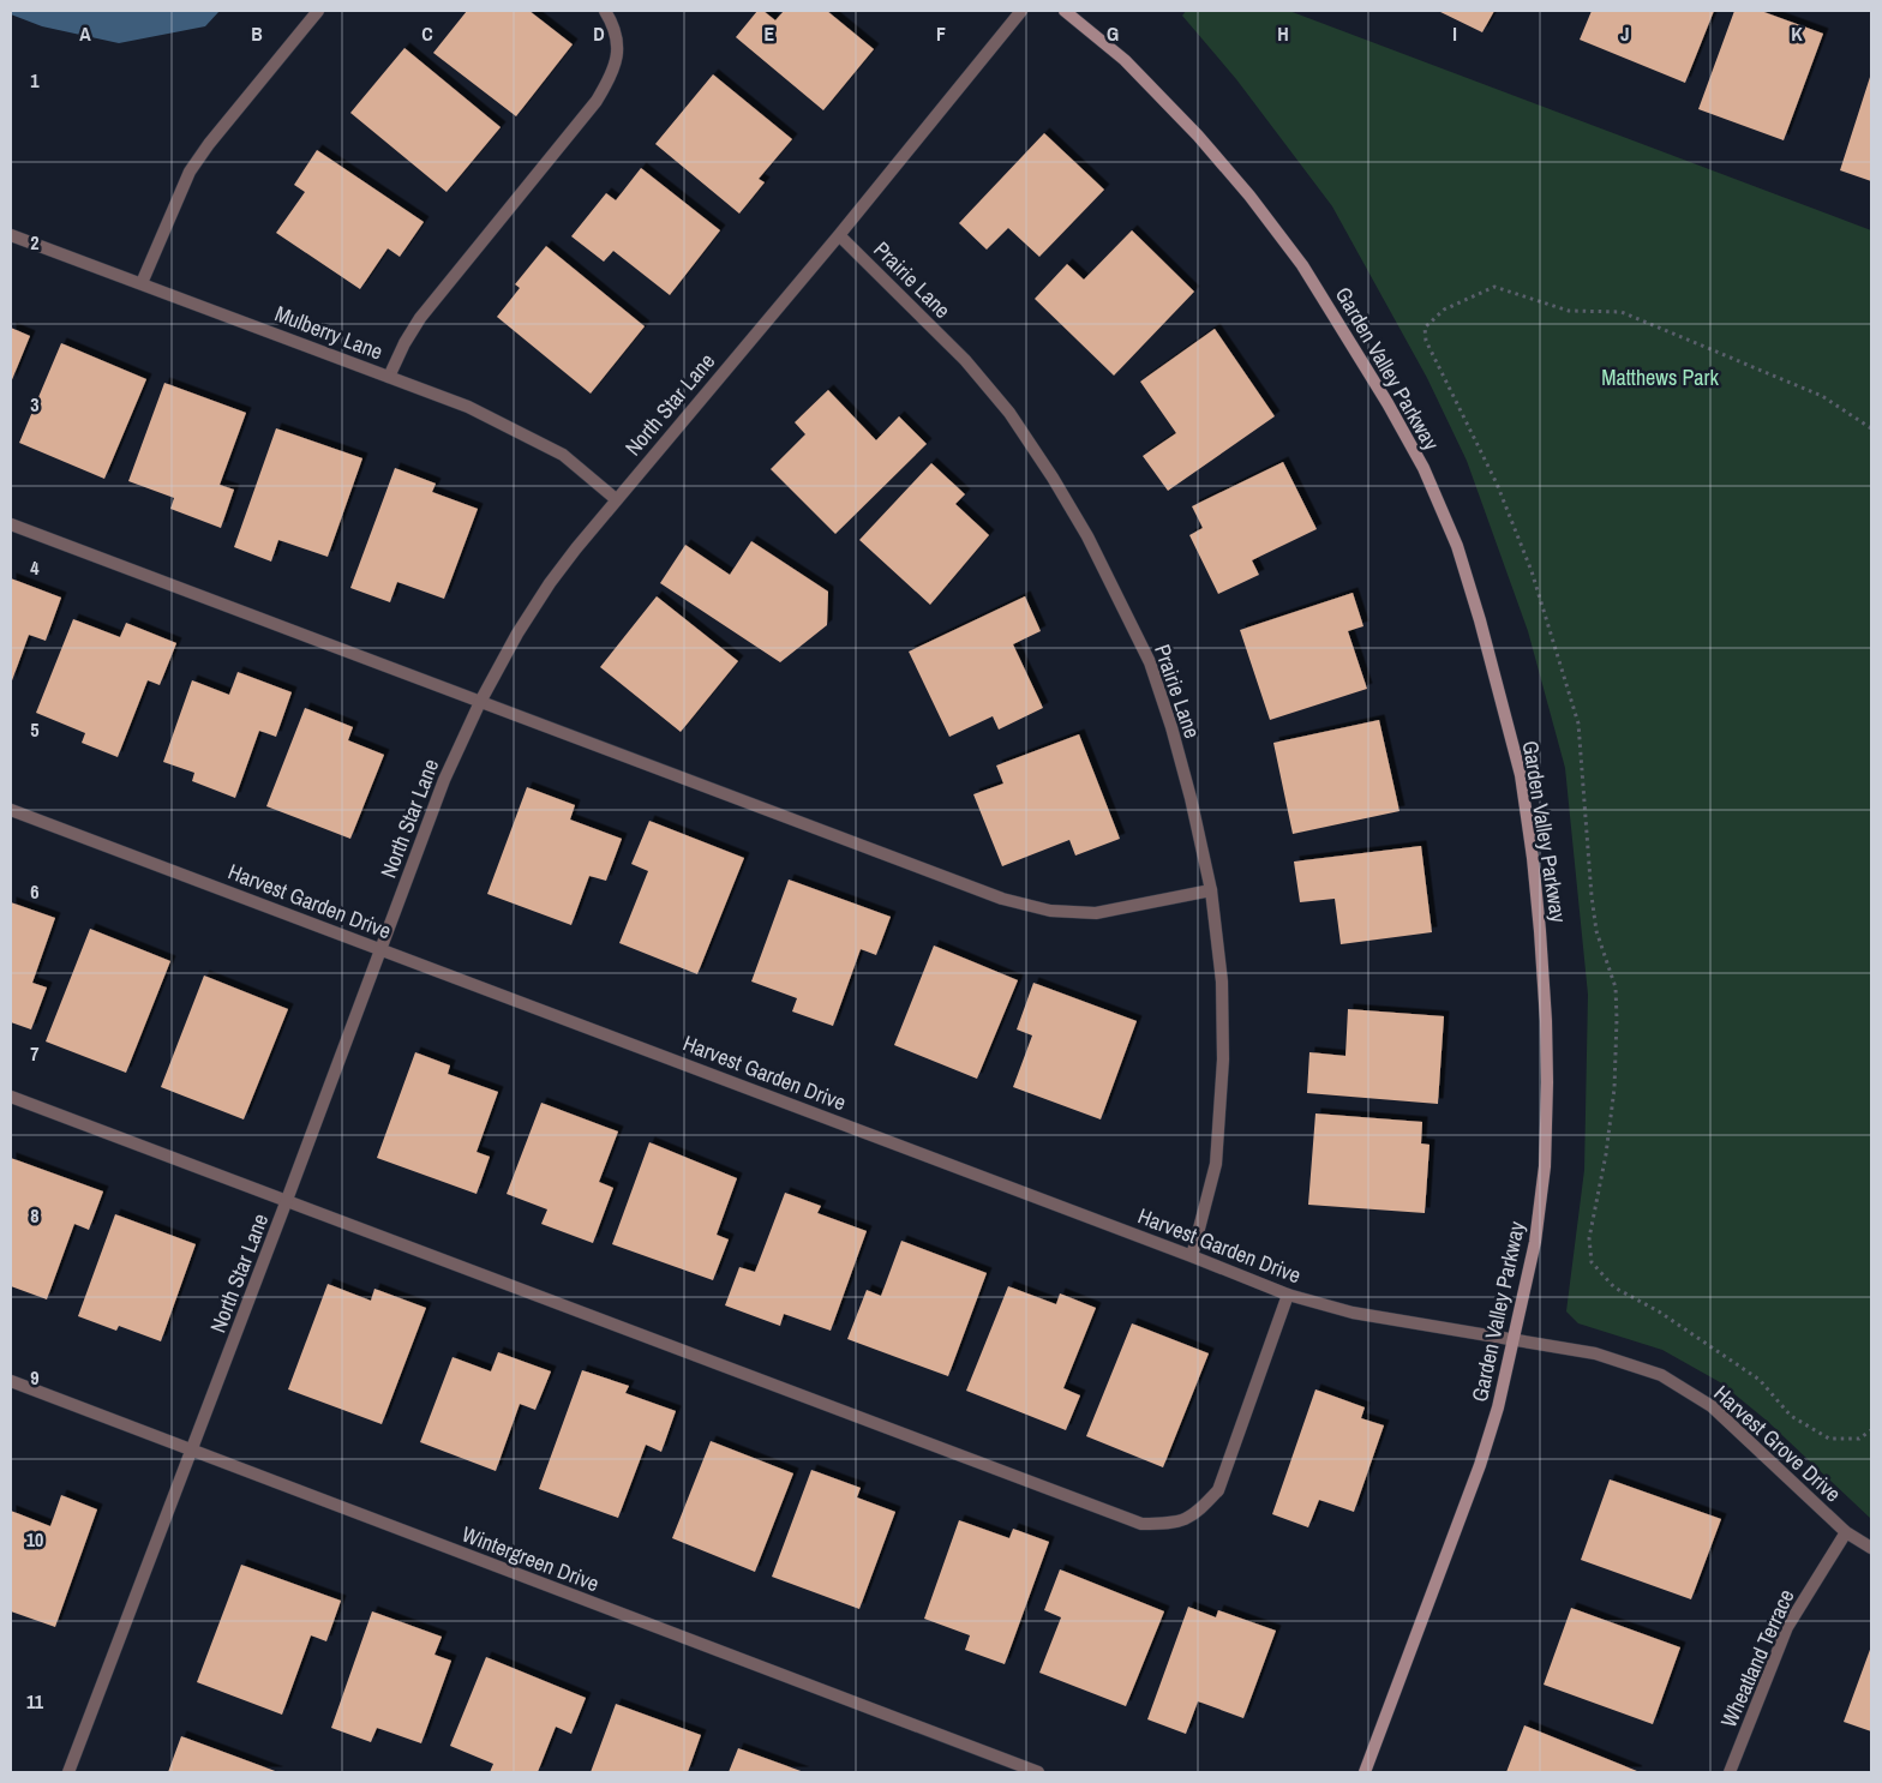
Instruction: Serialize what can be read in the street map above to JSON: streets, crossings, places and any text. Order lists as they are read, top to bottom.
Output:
{
  "streets": {
    "street": [
      "Prairie Lane",
      "Mulberry Lane",
      "Garden Valley Parkway",
      "North Star Lane",
      "Harvest Garden Drive",
      "Harvest Grove Drive",
      "Wintergreen Drive",
      "Wheatland Terrace"
    ]
  },
  "crossings": [
    ["Prairie Lane", "North Star Lane"],
    ["Prairie Lane", "Harvest Garden Drive"],
    ["Mulberry Lane", "North Star Lane"],
    ["Garden Valley Parkway", "Harvest Garden Drive"],
    ["Garden Valley Parkway", "Harvest Grove Drive"],
    ["North Star Lane", "Harvest Garden Drive"],
    ["North Star Lane", "Wintergreen Drive"],
    ["Harvest Garden Drive", "Harvest Grove Drive"],
    ["Harvest Grove Drive", "Wheatland Terrace"]
  ],
  "parks": ["Matthews Park"],
  "grid": {
    "columns": [
      "A",
      "B",
      "C",
      "D",
      "E",
      "F",
      "G",
      "H",
      "I",
      "J",
      "K"
    ],
    "rows": [
      "1",
      "2",
      "3",
      "4",
      "5",
      "6",
      "7",
      "8",
      "9",
      "10",
      "11"
    ]
  }
}
